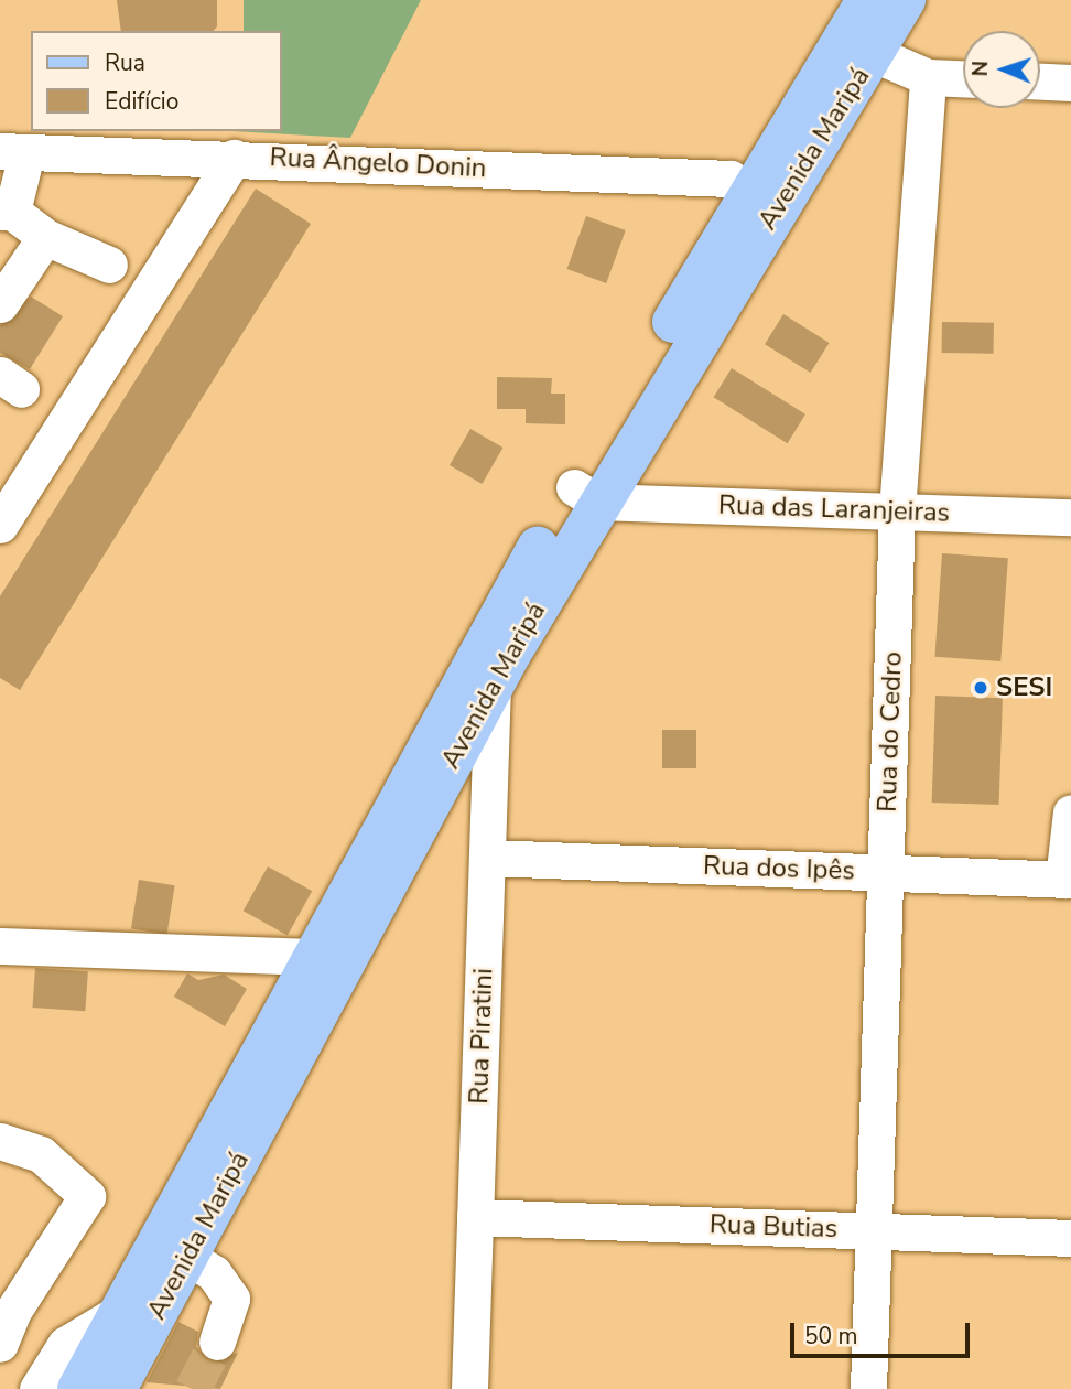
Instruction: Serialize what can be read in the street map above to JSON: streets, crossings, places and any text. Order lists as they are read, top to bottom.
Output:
{
  "streets": {
    "main road": ["Avenida Maripá"],
    "street": [
      "Rua Ângelo Donin",
      "Rua das Laranjeiras",
      "Rua do Cedro",
      "Rua dos Ipês",
      "Rua Piratini",
      "Rua Butias"
    ]
  },
  "crossings": [
    ["Avenida Maripá", "Rua Ângelo Donin"],
    ["Avenida Maripá", "Rua das Laranjeiras"],
    ["Avenida Maripá", "Rua Piratini"],
    ["Rua das Laranjeiras", "Rua do Cedro"],
    ["Rua do Cedro", "Rua dos Ipês"],
    ["Rua do Cedro", "Rua Butias"],
    ["Rua dos Ipês", "Rua Piratini"],
    ["Rua Piratini", "Rua Butias"]
  ],
  "places": ["SESI"],
  "legend": ["Rua", "Edifício"],
  "scale_bar": "50 m",
  "north": "left"
}
